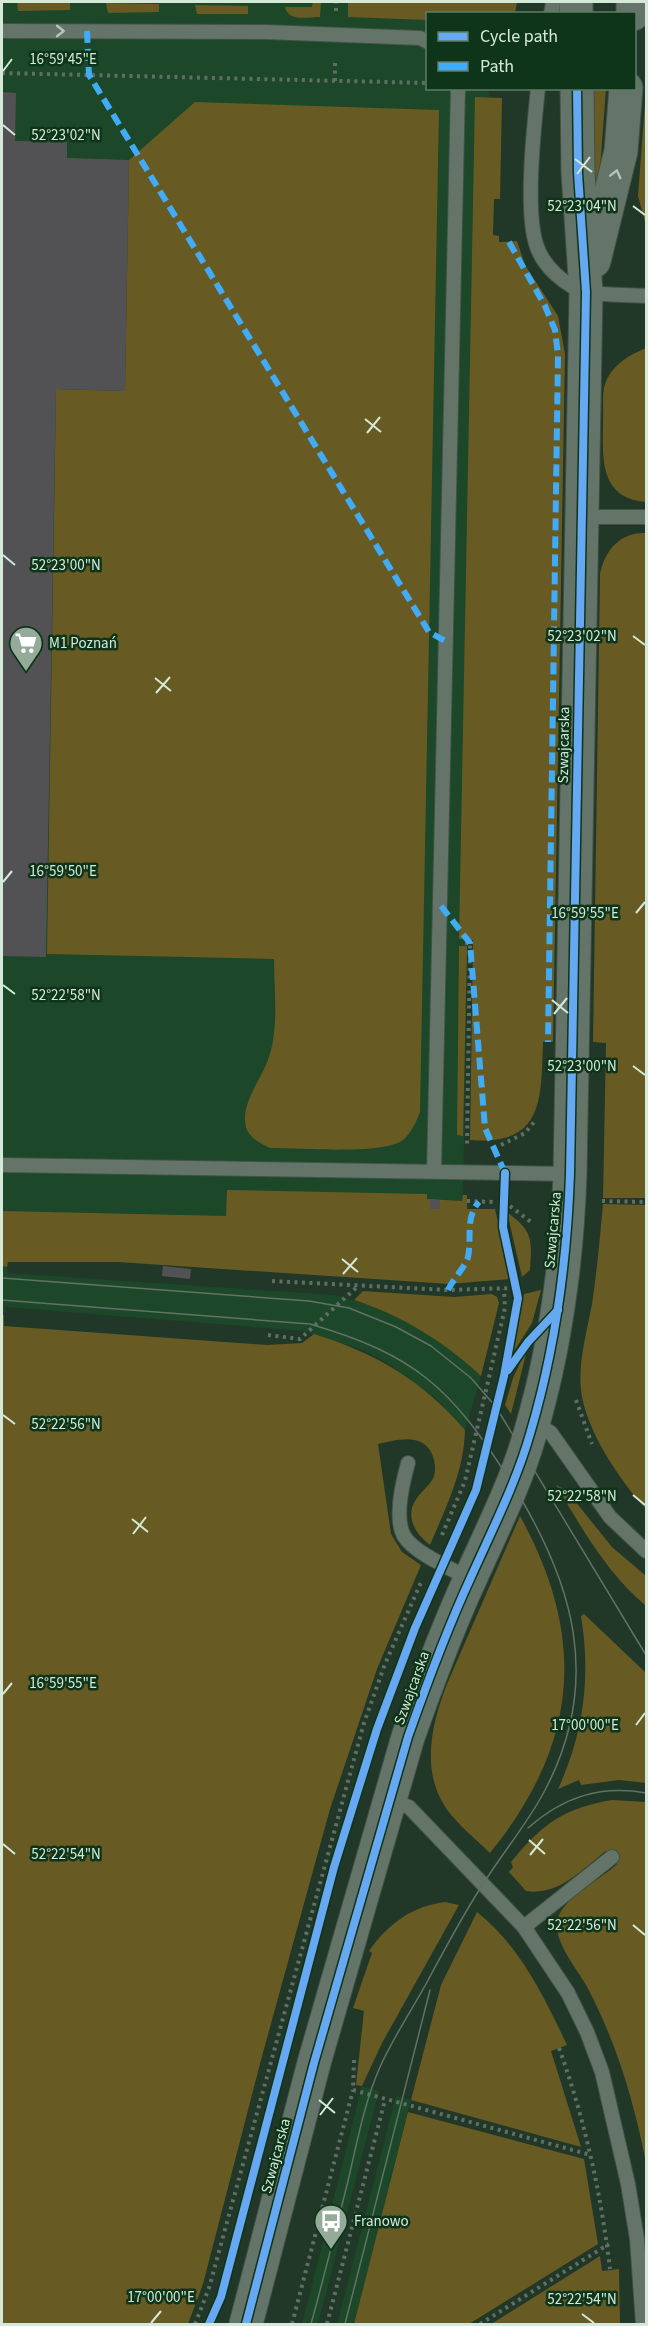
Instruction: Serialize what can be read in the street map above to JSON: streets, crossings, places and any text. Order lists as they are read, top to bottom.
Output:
{
  "streets": {
    "street": ["Szwajcarska"]
  },
  "places": {
    "supermarket": ["M1 Poznań"],
    "bus stop": ["Franowo"]
  },
  "legend": ["Cycle path", "Path"],
  "coordinates": [
    "16°59'45\"E",
    "52°23'02\"N",
    "52°23'04\"N",
    "52°23'00\"N",
    "16°59'50\"E",
    "16°59'55\"E",
    "52°22'58\"N",
    "52°22'56\"N",
    "17°00'00\"E",
    "52°22'54\"N"
  ]
}
